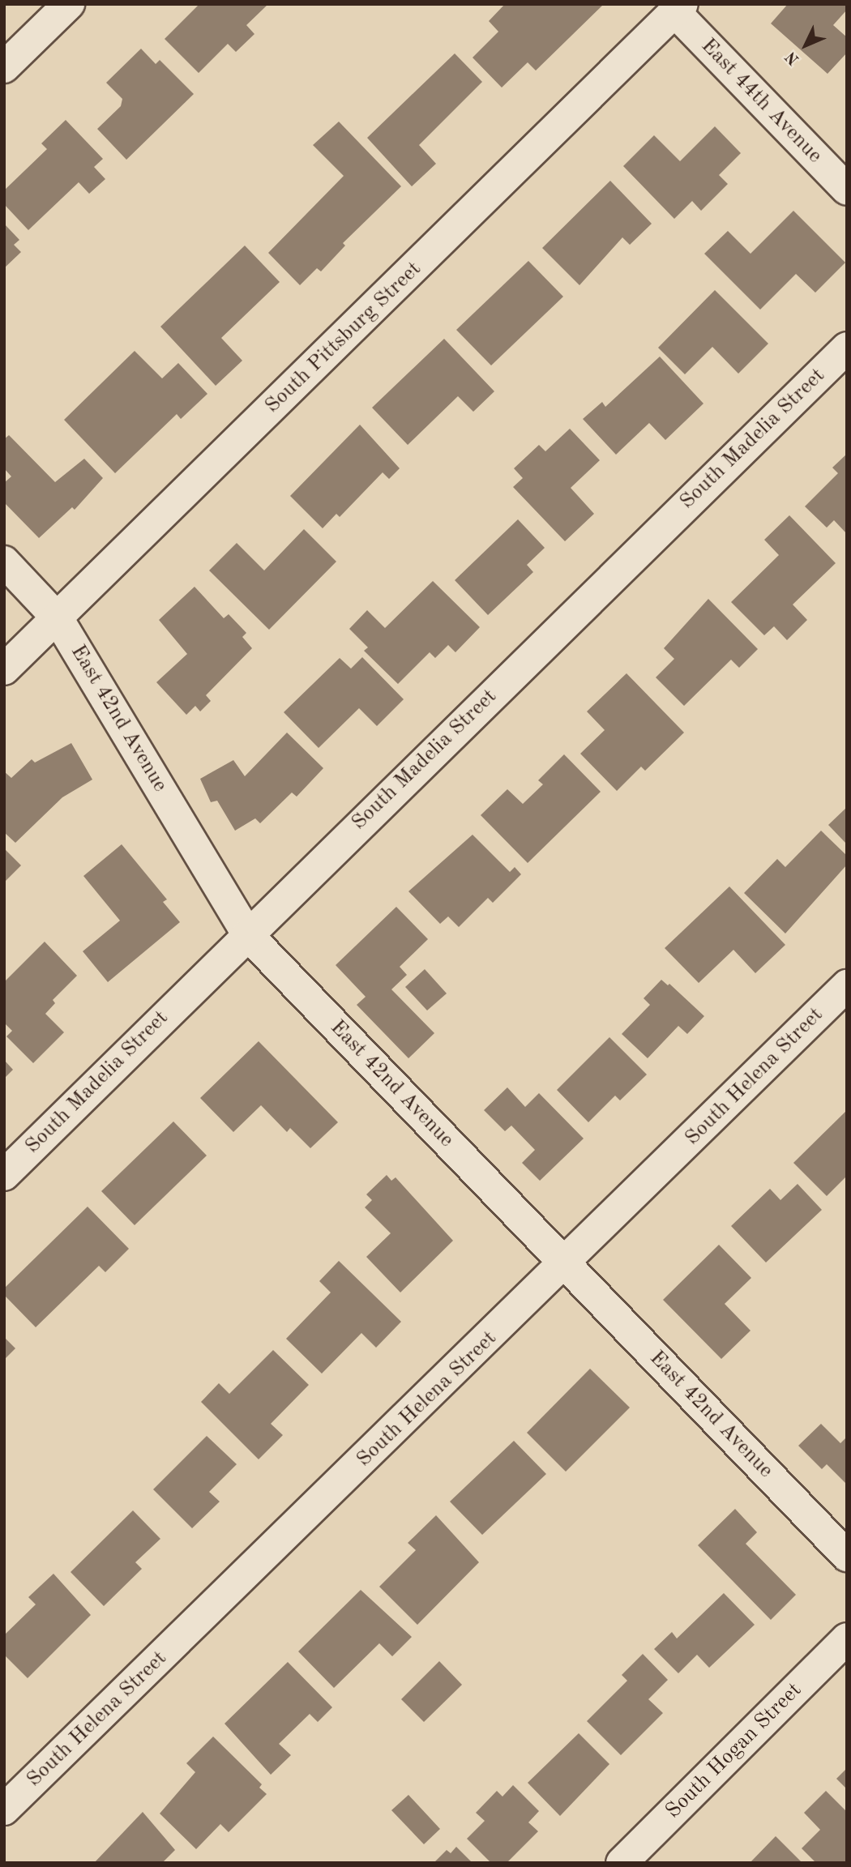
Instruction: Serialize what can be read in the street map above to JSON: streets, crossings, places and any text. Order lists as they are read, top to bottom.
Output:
{
  "streets": {
    "street": [
      "East 44th Avenue",
      "South Pittsburg Street",
      "South Madelia Street",
      "East 42nd Avenue",
      "South Helena Street",
      "South Hogan Street"
    ]
  },
  "crossings": [
    ["East 44th Avenue", "South Pittsburg Street"],
    ["South Pittsburg Street", "East 42nd Avenue"],
    ["South Madelia Street", "East 42nd Avenue"],
    ["East 42nd Avenue", "South Helena Street"]
  ],
  "north": "bottom left"
}
